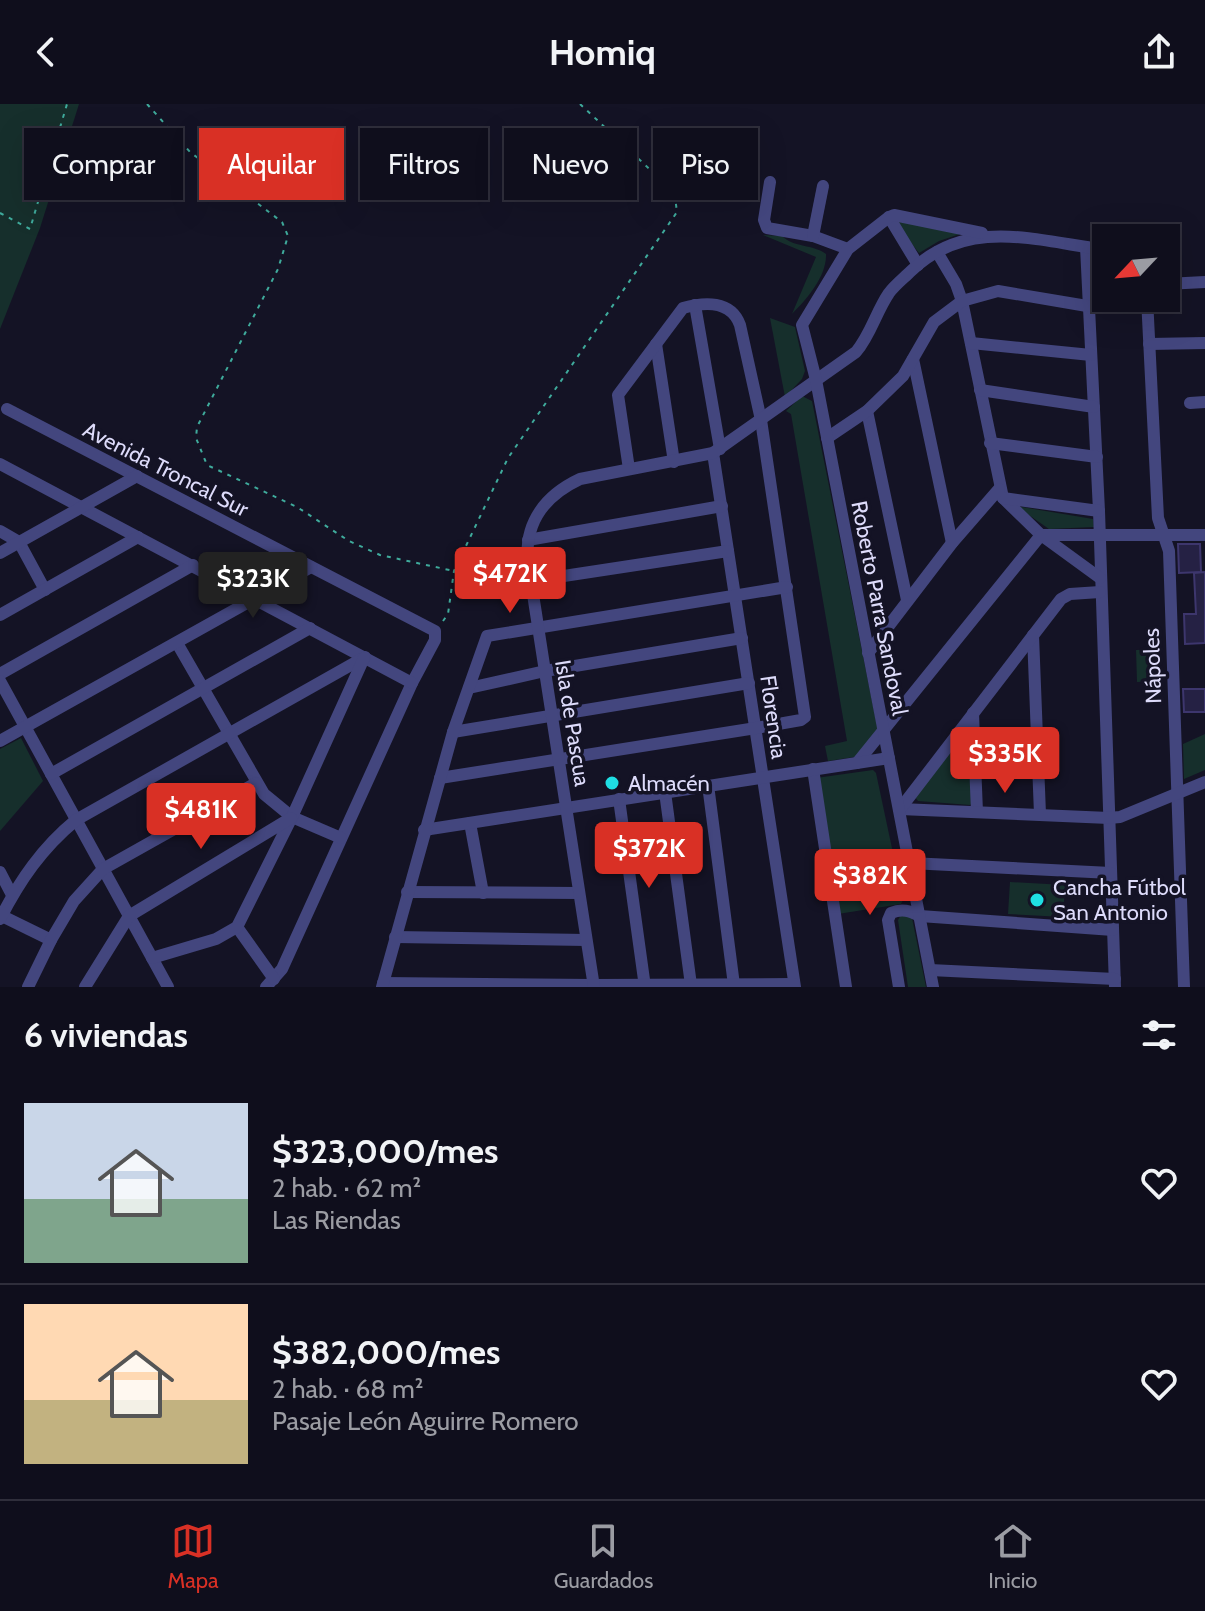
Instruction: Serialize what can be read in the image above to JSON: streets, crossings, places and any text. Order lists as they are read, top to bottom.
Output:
{
  "streets": {
    "street": [
      "Avenida Troncal Sur",
      "Roberto Parra Sandoval",
      "Nápoles",
      "Florencia",
      "Isla de Pascua"
    ]
  },
  "crossings": [
    ["Florencia", "Isla de Pascua"]
  ],
  "places": ["Almacén", "Cancha Fútbol San Antonio"],
  "north": "bottom left",
  "page": {
    "header": "Homiq",
    "chip": [
      "Comprar",
      "Alquilar",
      "Filtros",
      "Nuevo",
      "Piso"
    ],
    "price": [
      "$472K",
      "$323K",
      "$335K",
      "$481K",
      "$372K",
      "$382K"
    ],
    "heading": "6 viviendas",
    "list": [
      {
        "name": "$323,000/mes",
        "note": "2 hab. · 62 m² · Las Riendas"
      },
      {
        "name": "$382,000/mes",
        "note": "2 hab. · 68 m² · Pasaje León Aguirre Romero"
      }
    ],
    "tabs": ["Mapa", "Guardados", "Inicio"]
  }
}
